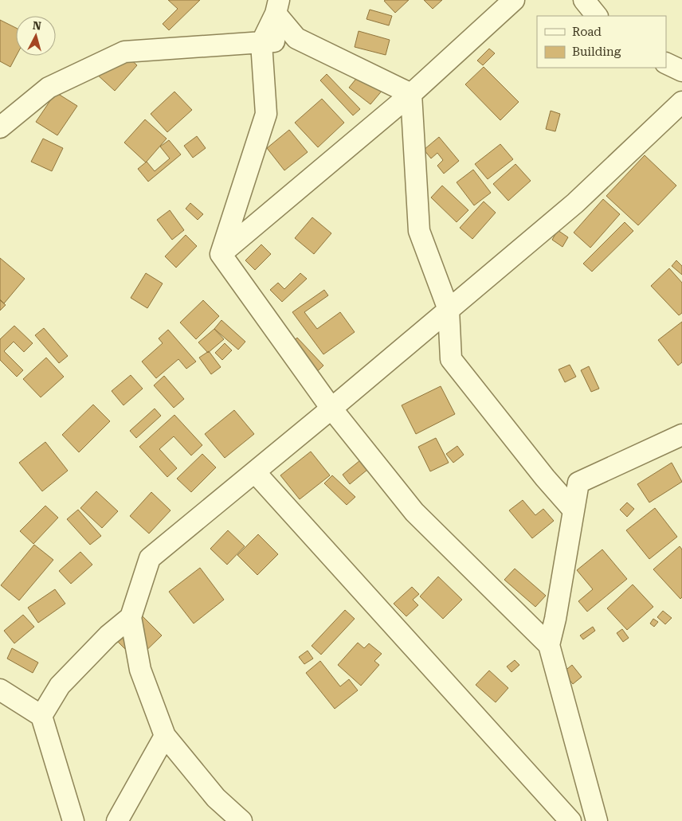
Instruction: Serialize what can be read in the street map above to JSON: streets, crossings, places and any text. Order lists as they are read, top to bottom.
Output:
{
  "legend": ["Road", "Building"],
  "north": "top"
}
